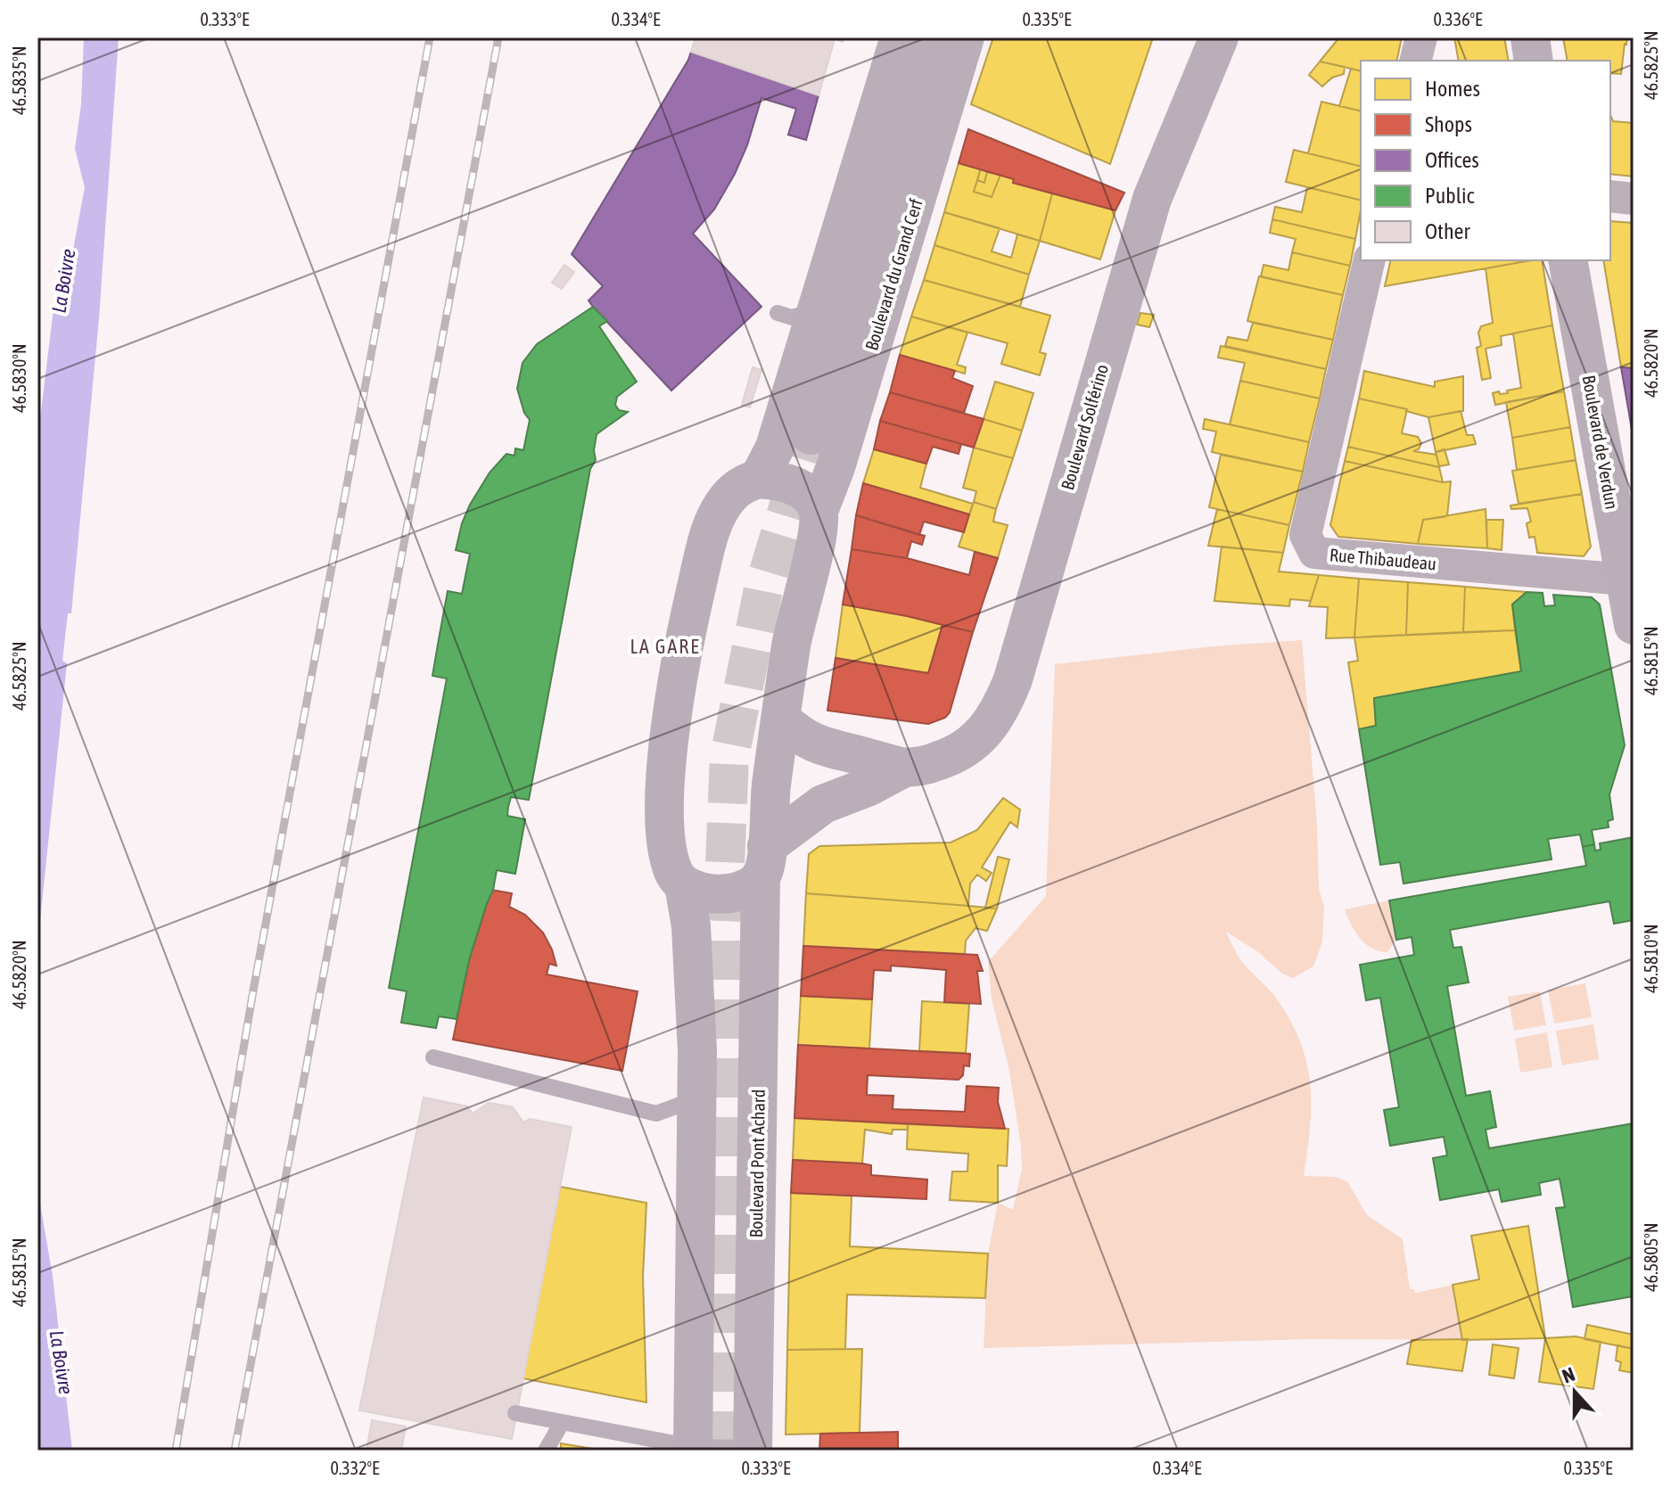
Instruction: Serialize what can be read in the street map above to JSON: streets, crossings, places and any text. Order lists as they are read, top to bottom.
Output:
{
  "streets": {
    "street": [
      "Boulevard du Grand Cerf",
      "Boulevard Solférino",
      "Boulevard de Verdun",
      "Rue Thibaudeau",
      "Boulevard Pont Achard"
    ]
  },
  "crossings": [
    ["Boulevard du Grand Cerf", "Boulevard Solférino"],
    ["Boulevard du Grand Cerf", "Boulevard Pont Achard"],
    ["Boulevard Solférino", "Boulevard Pont Achard"],
    ["Boulevard de Verdun", "Rue Thibaudeau"]
  ],
  "districts": ["LA GARE"],
  "water": ["La Boivre"],
  "legend": [
    "Homes",
    "Shops",
    "Offices",
    "Public",
    "Other"
  ],
  "north": "top",
  "coordinates": [
    "0.333°E",
    "0.334°E",
    "0.335°E",
    "0.336°E",
    "46.5825°N",
    "46.5835°N",
    "46.5820°N",
    "46.5830°N",
    "46.5815°N",
    "46.5810°N",
    "46.5805°N",
    "0.332°E"
  ]
}
